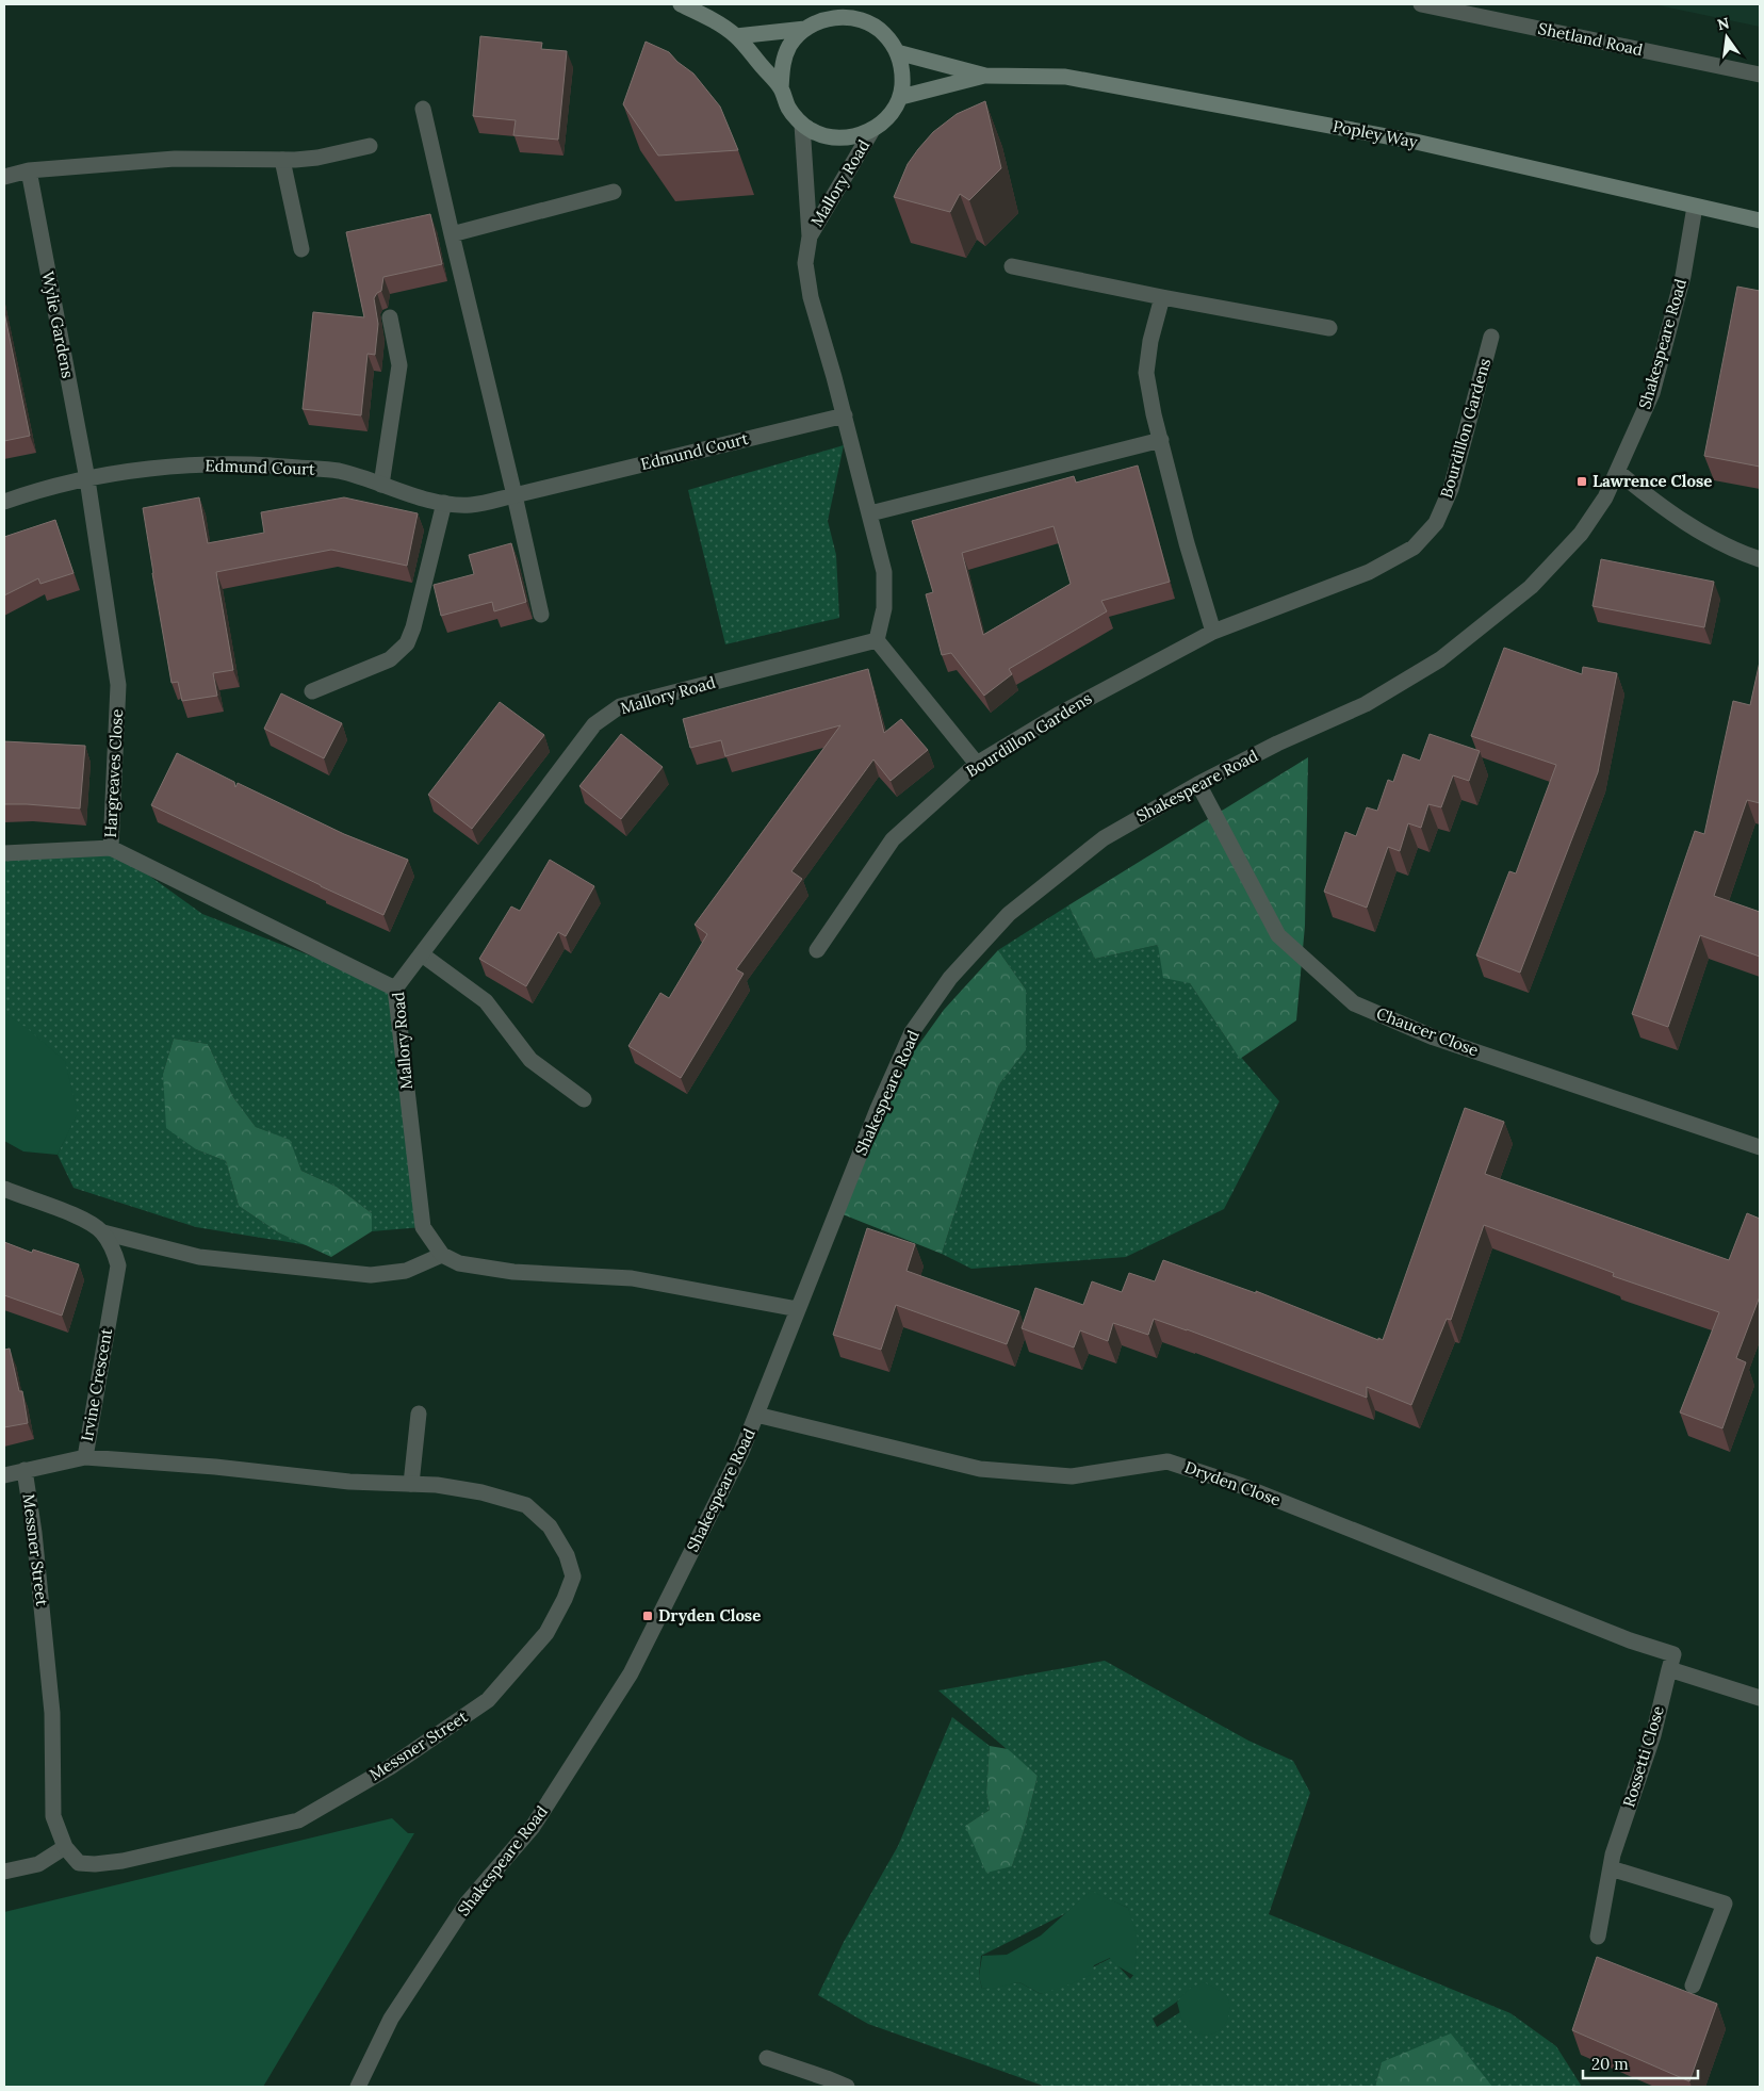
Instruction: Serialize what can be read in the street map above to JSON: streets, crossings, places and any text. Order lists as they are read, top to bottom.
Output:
{
  "streets": {
    "street": [
      "Shetland Road",
      "Popley Way",
      "Mallory Road",
      "Wylie Gardens",
      "Shakespeare Road",
      "Bourdillon Gardens",
      "Edmund Court",
      "Hargreaves Close",
      "Chaucer Close",
      "Irvine Crescent",
      "Dryden Close",
      "Messner Street",
      "Rossetti Close"
    ]
  },
  "crossings": [
    ["Popley Way", "Mallory Road"],
    ["Popley Way", "Shakespeare Road"],
    ["Mallory Road", "Edmund Court"],
    ["Mallory Road", "Hargreaves Close"],
    ["Wylie Gardens", "Edmund Court"],
    ["Wylie Gardens", "Hargreaves Close"],
    ["Shakespeare Road", "Chaucer Close"],
    ["Shakespeare Road", "Dryden Close"],
    ["Edmund Court", "Hargreaves Close"],
    ["Irvine Crescent", "Messner Street"],
    ["Dryden Close", "Rossetti Close"]
  ],
  "places": {
    "transit": ["Lawrence Close", "Dryden Close"]
  },
  "scale_bar": "20 m",
  "north": "top"
}
